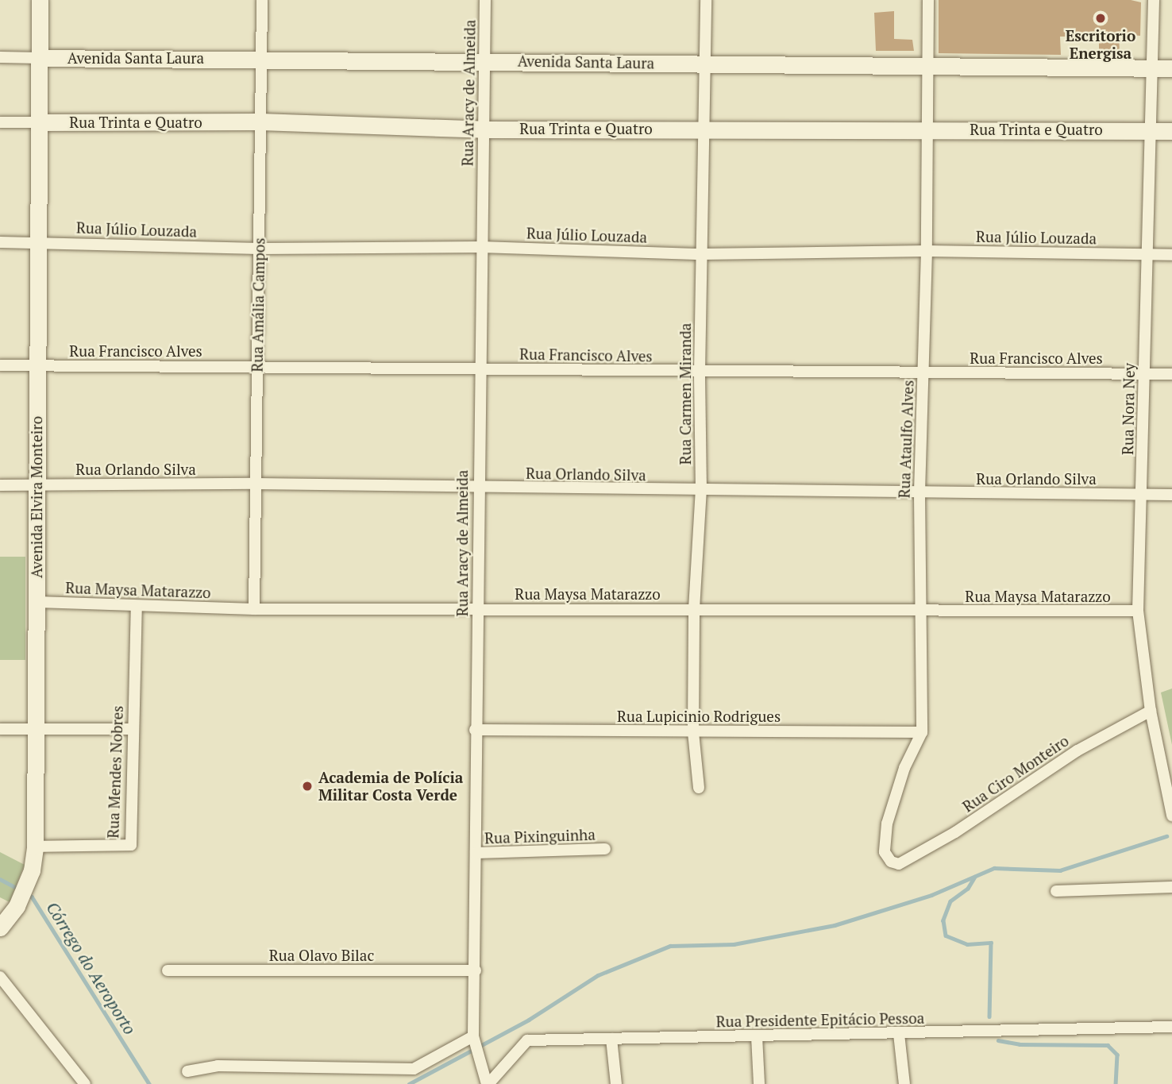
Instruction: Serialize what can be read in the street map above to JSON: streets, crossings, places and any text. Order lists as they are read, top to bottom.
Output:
{
  "streets": {
    "street": [
      "Avenida Santa Laura",
      "Rua Aracy de Almeida",
      "Rua Trinta e Quatro",
      "Rua Júlio Louzada",
      "Rua Amália Campos",
      "Rua Francisco Alves",
      "Rua Carmen Miranda",
      "Rua Nora Ney",
      "Rua Ataulfo Alves",
      "Rua Orlando Silva",
      "Avenida Elvira Monteiro",
      "Rua Maysa Matarazzo",
      "Rua Lupicinio Rodrigues",
      "Rua Mendes Nobres",
      "Rua Ciro Monteiro",
      "Rua Pixinguinha",
      "Rua Olavo Bilac",
      "Rua Presidente Epitácio Pessoa"
    ]
  },
  "crossings": [
    ["Avenida Santa Laura", "Rua Aracy de Almeida"],
    ["Avenida Santa Laura", "Rua Amália Campos"],
    ["Avenida Santa Laura", "Rua Carmen Miranda"],
    ["Avenida Santa Laura", "Rua Nora Ney"],
    ["Avenida Santa Laura", "Rua Ataulfo Alves"],
    ["Rua Aracy de Almeida", "Rua Trinta e Quatro"],
    ["Rua Aracy de Almeida", "Rua Júlio Louzada"],
    ["Rua Aracy de Almeida", "Rua Francisco Alves"],
    ["Rua Aracy de Almeida", "Rua Orlando Silva"],
    ["Rua Aracy de Almeida", "Rua Maysa Matarazzo"],
    ["Rua Aracy de Almeida", "Rua Lupicinio Rodrigues"],
    ["Rua Aracy de Almeida", "Rua Pixinguinha"],
    ["Rua Aracy de Almeida", "Rua Olavo Bilac"],
    ["Rua Aracy de Almeida", "Rua Presidente Epitácio Pessoa"],
    ["Rua Trinta e Quatro", "Rua Amália Campos"],
    ["Rua Trinta e Quatro", "Rua Carmen Miranda"],
    ["Rua Trinta e Quatro", "Rua Nora Ney"],
    ["Rua Trinta e Quatro", "Rua Ataulfo Alves"],
    ["Rua Trinta e Quatro", "Avenida Elvira Monteiro"],
    ["Rua Júlio Louzada", "Rua Amália Campos"],
    ["Rua Júlio Louzada", "Rua Carmen Miranda"],
    ["Rua Júlio Louzada", "Rua Nora Ney"],
    ["Rua Júlio Louzada", "Rua Ataulfo Alves"],
    ["Rua Júlio Louzada", "Avenida Elvira Monteiro"],
    ["Rua Amália Campos", "Rua Francisco Alves"],
    ["Rua Amália Campos", "Rua Orlando Silva"],
    ["Rua Amália Campos", "Rua Maysa Matarazzo"],
    ["Rua Francisco Alves", "Rua Carmen Miranda"],
    ["Rua Francisco Alves", "Rua Nora Ney"],
    ["Rua Francisco Alves", "Rua Ataulfo Alves"],
    ["Rua Francisco Alves", "Avenida Elvira Monteiro"],
    ["Rua Carmen Miranda", "Rua Orlando Silva"],
    ["Rua Carmen Miranda", "Rua Maysa Matarazzo"],
    ["Rua Carmen Miranda", "Rua Lupicinio Rodrigues"],
    ["Rua Nora Ney", "Rua Orlando Silva"],
    ["Rua Nora Ney", "Rua Maysa Matarazzo"],
    ["Rua Nora Ney", "Rua Ciro Monteiro"],
    ["Rua Ataulfo Alves", "Rua Orlando Silva"],
    ["Rua Ataulfo Alves", "Rua Maysa Matarazzo"],
    ["Rua Ataulfo Alves", "Rua Lupicinio Rodrigues"],
    ["Rua Ataulfo Alves", "Rua Ciro Monteiro"],
    ["Rua Orlando Silva", "Avenida Elvira Monteiro"],
    ["Avenida Elvira Monteiro", "Rua Maysa Matarazzo"],
    ["Avenida Elvira Monteiro", "Rua Mendes Nobres"],
    ["Rua Maysa Matarazzo", "Rua Mendes Nobres"]
  ],
  "water": ["Córrego do Aeroporto"],
  "places": ["Escritorio Energisa", "Academia de Polícia Militar Costa Verde"]
}
